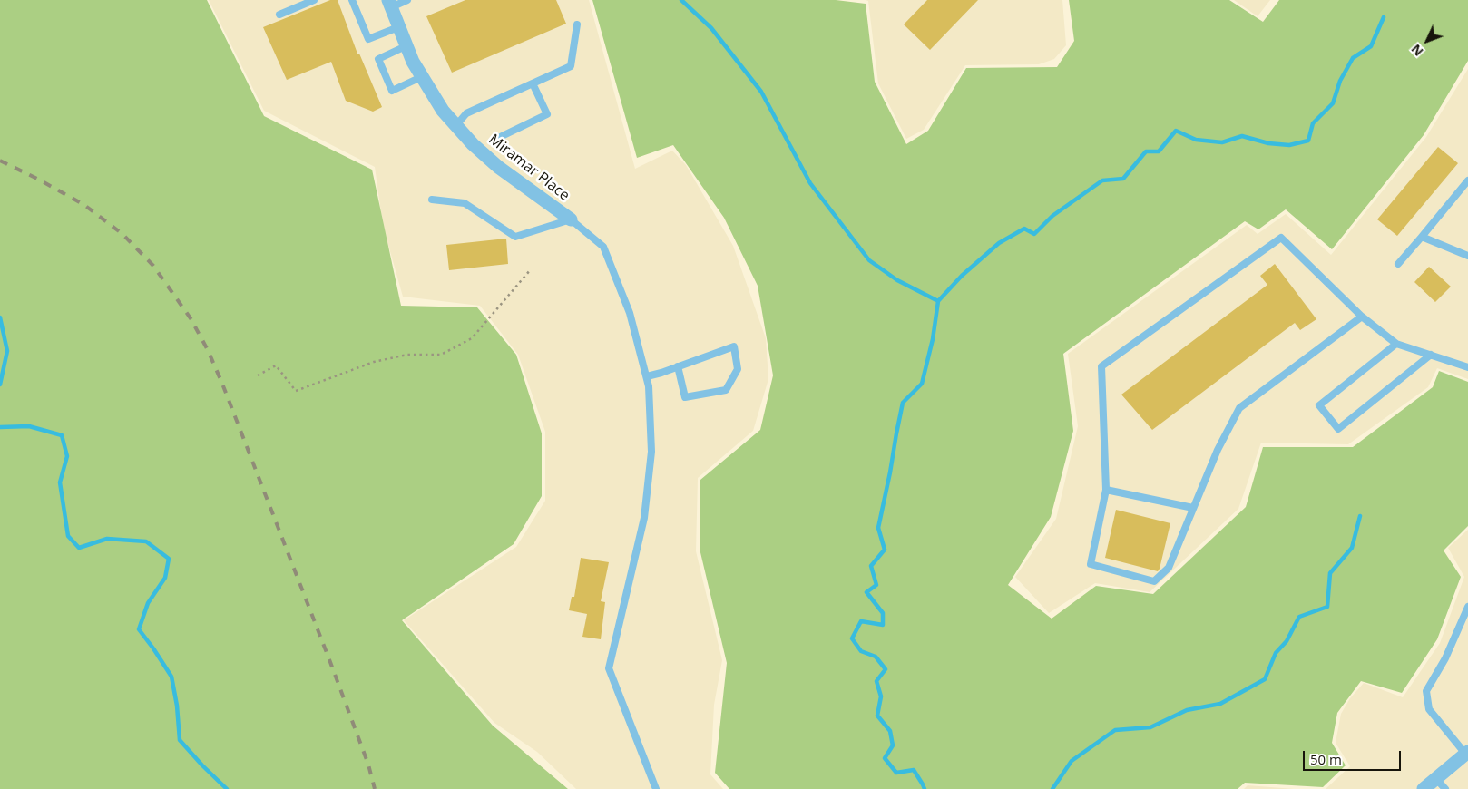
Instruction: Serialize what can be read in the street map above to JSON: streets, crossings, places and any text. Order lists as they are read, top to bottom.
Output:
{
  "streets": {
    "street": ["Miramar Place"]
  },
  "scale_bar": "50 m",
  "north": "bottom left"
}
